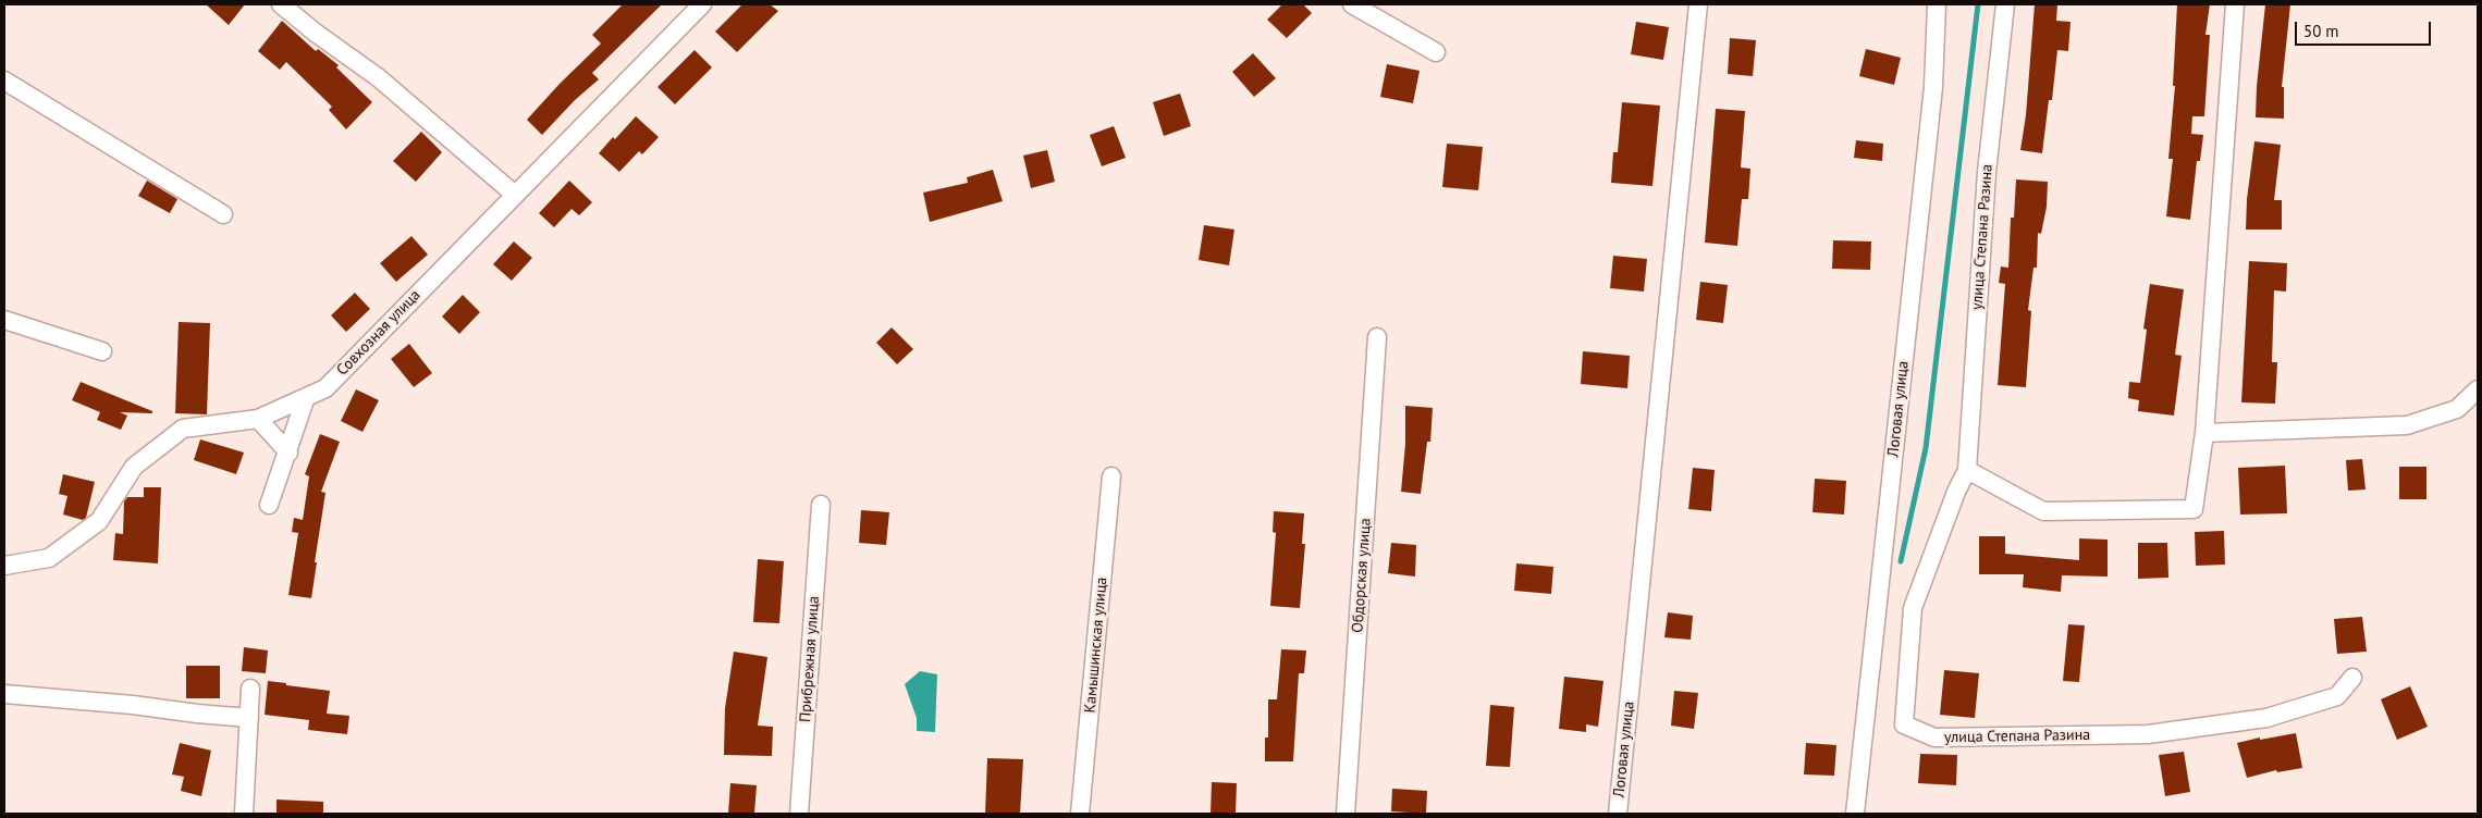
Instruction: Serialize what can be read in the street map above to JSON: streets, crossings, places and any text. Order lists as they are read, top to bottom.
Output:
{
  "streets": {
    "street": [
      "улица Степана Разина",
      "Совхозная улица",
      "Логовая улица",
      "Обдорская улица",
      "Камышинская улица",
      "Прибрежная улица"
    ]
  },
  "scale_bar": "50 m"
}
